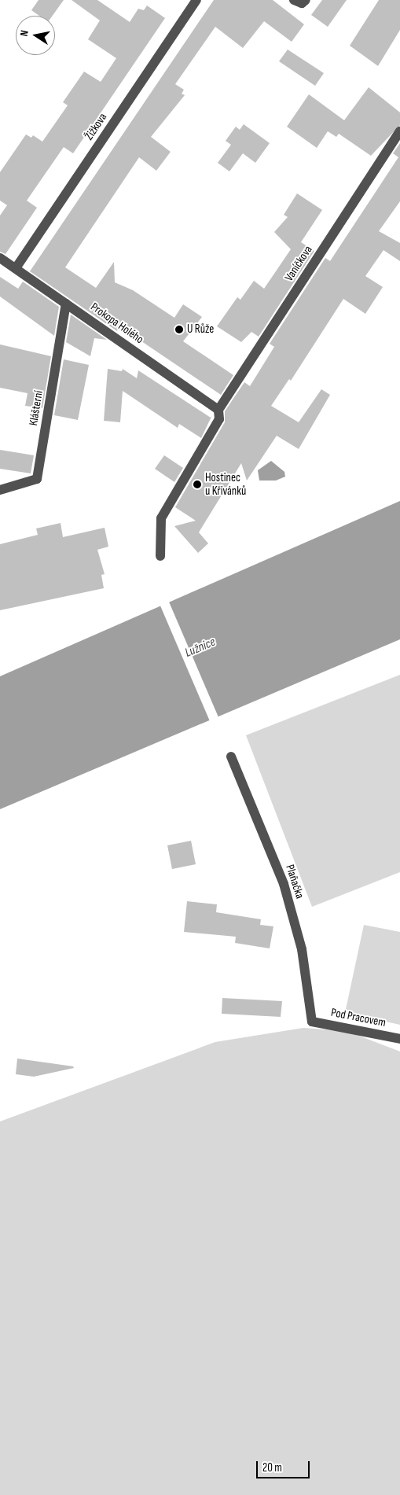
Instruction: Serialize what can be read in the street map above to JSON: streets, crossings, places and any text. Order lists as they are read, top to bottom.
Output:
{
  "streets": {
    "street": [
      "Žižkova",
      "Vaníčkova",
      "Prokopa Holého",
      "Klášterní",
      "Plaňačka",
      "Pod Pracovem"
    ]
  },
  "crossings": [
    ["Žižkova", "Prokopa Holého"],
    ["Vaníčkova", "Prokopa Holého"],
    ["Prokopa Holého", "Klášterní"],
    ["Plaňačka", "Pod Pracovem"]
  ],
  "water": ["Lužnice"],
  "places": ["U Růže", "Hostinec u Křivánků"],
  "scale_bar": "20 m",
  "north": "left"
}
